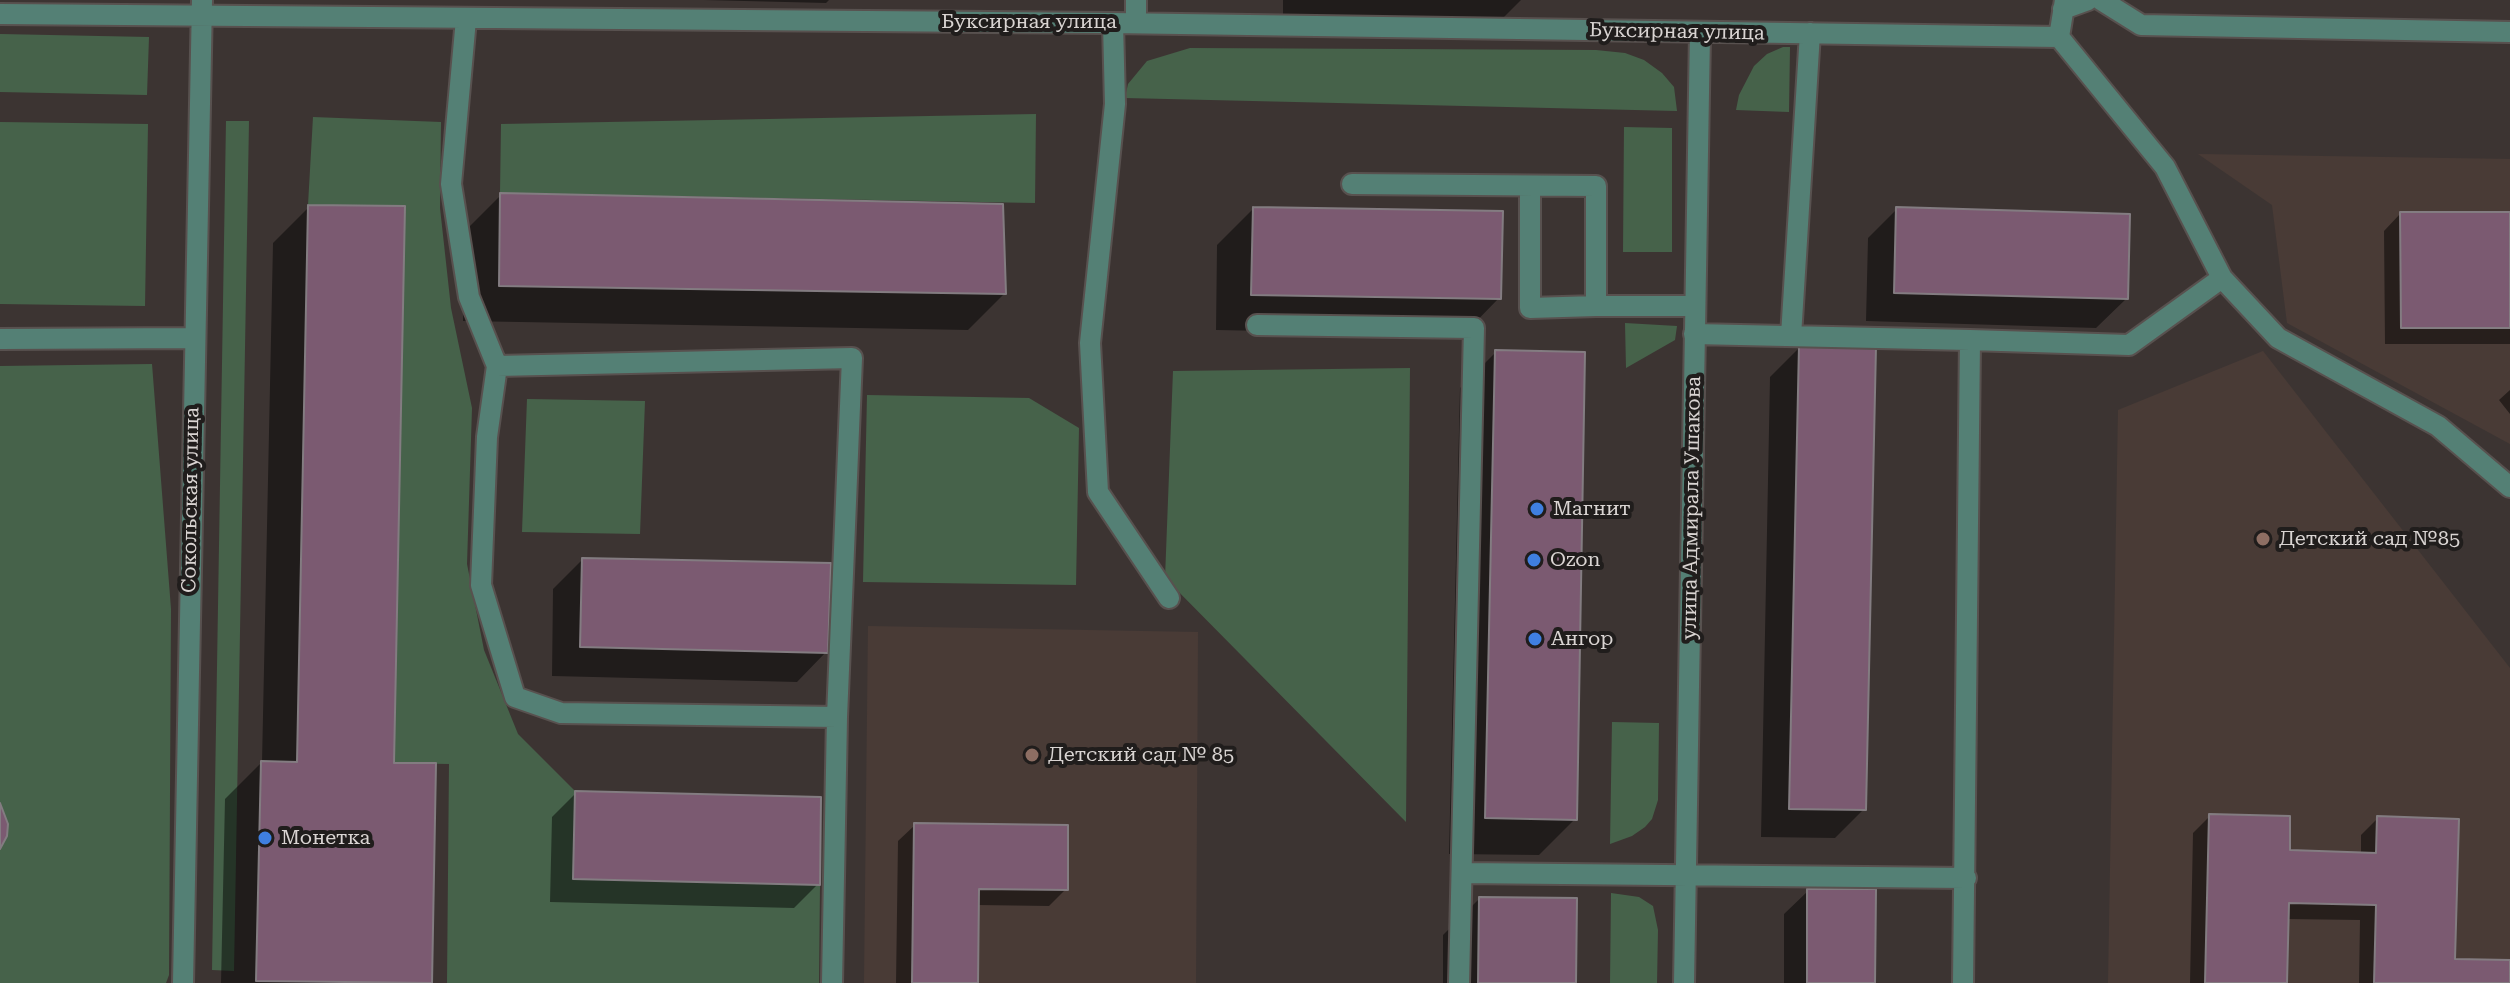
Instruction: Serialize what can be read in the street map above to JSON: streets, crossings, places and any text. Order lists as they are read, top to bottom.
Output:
{
  "streets": {
    "street": ["Буксирная улица", "Сокольская улица", "улица Адмирала Ушакова"]
  },
  "crossings": [
    ["Буксирная улица", "Сокольская улица"],
    ["Буксирная улица", "улица Адмирала Ушакова"]
  ],
  "places": [
    "Магнит",
    "Детский сад №85",
    "Ozon",
    "Ангор",
    "Детский сад № 85",
    "Монетка"
  ]
}
